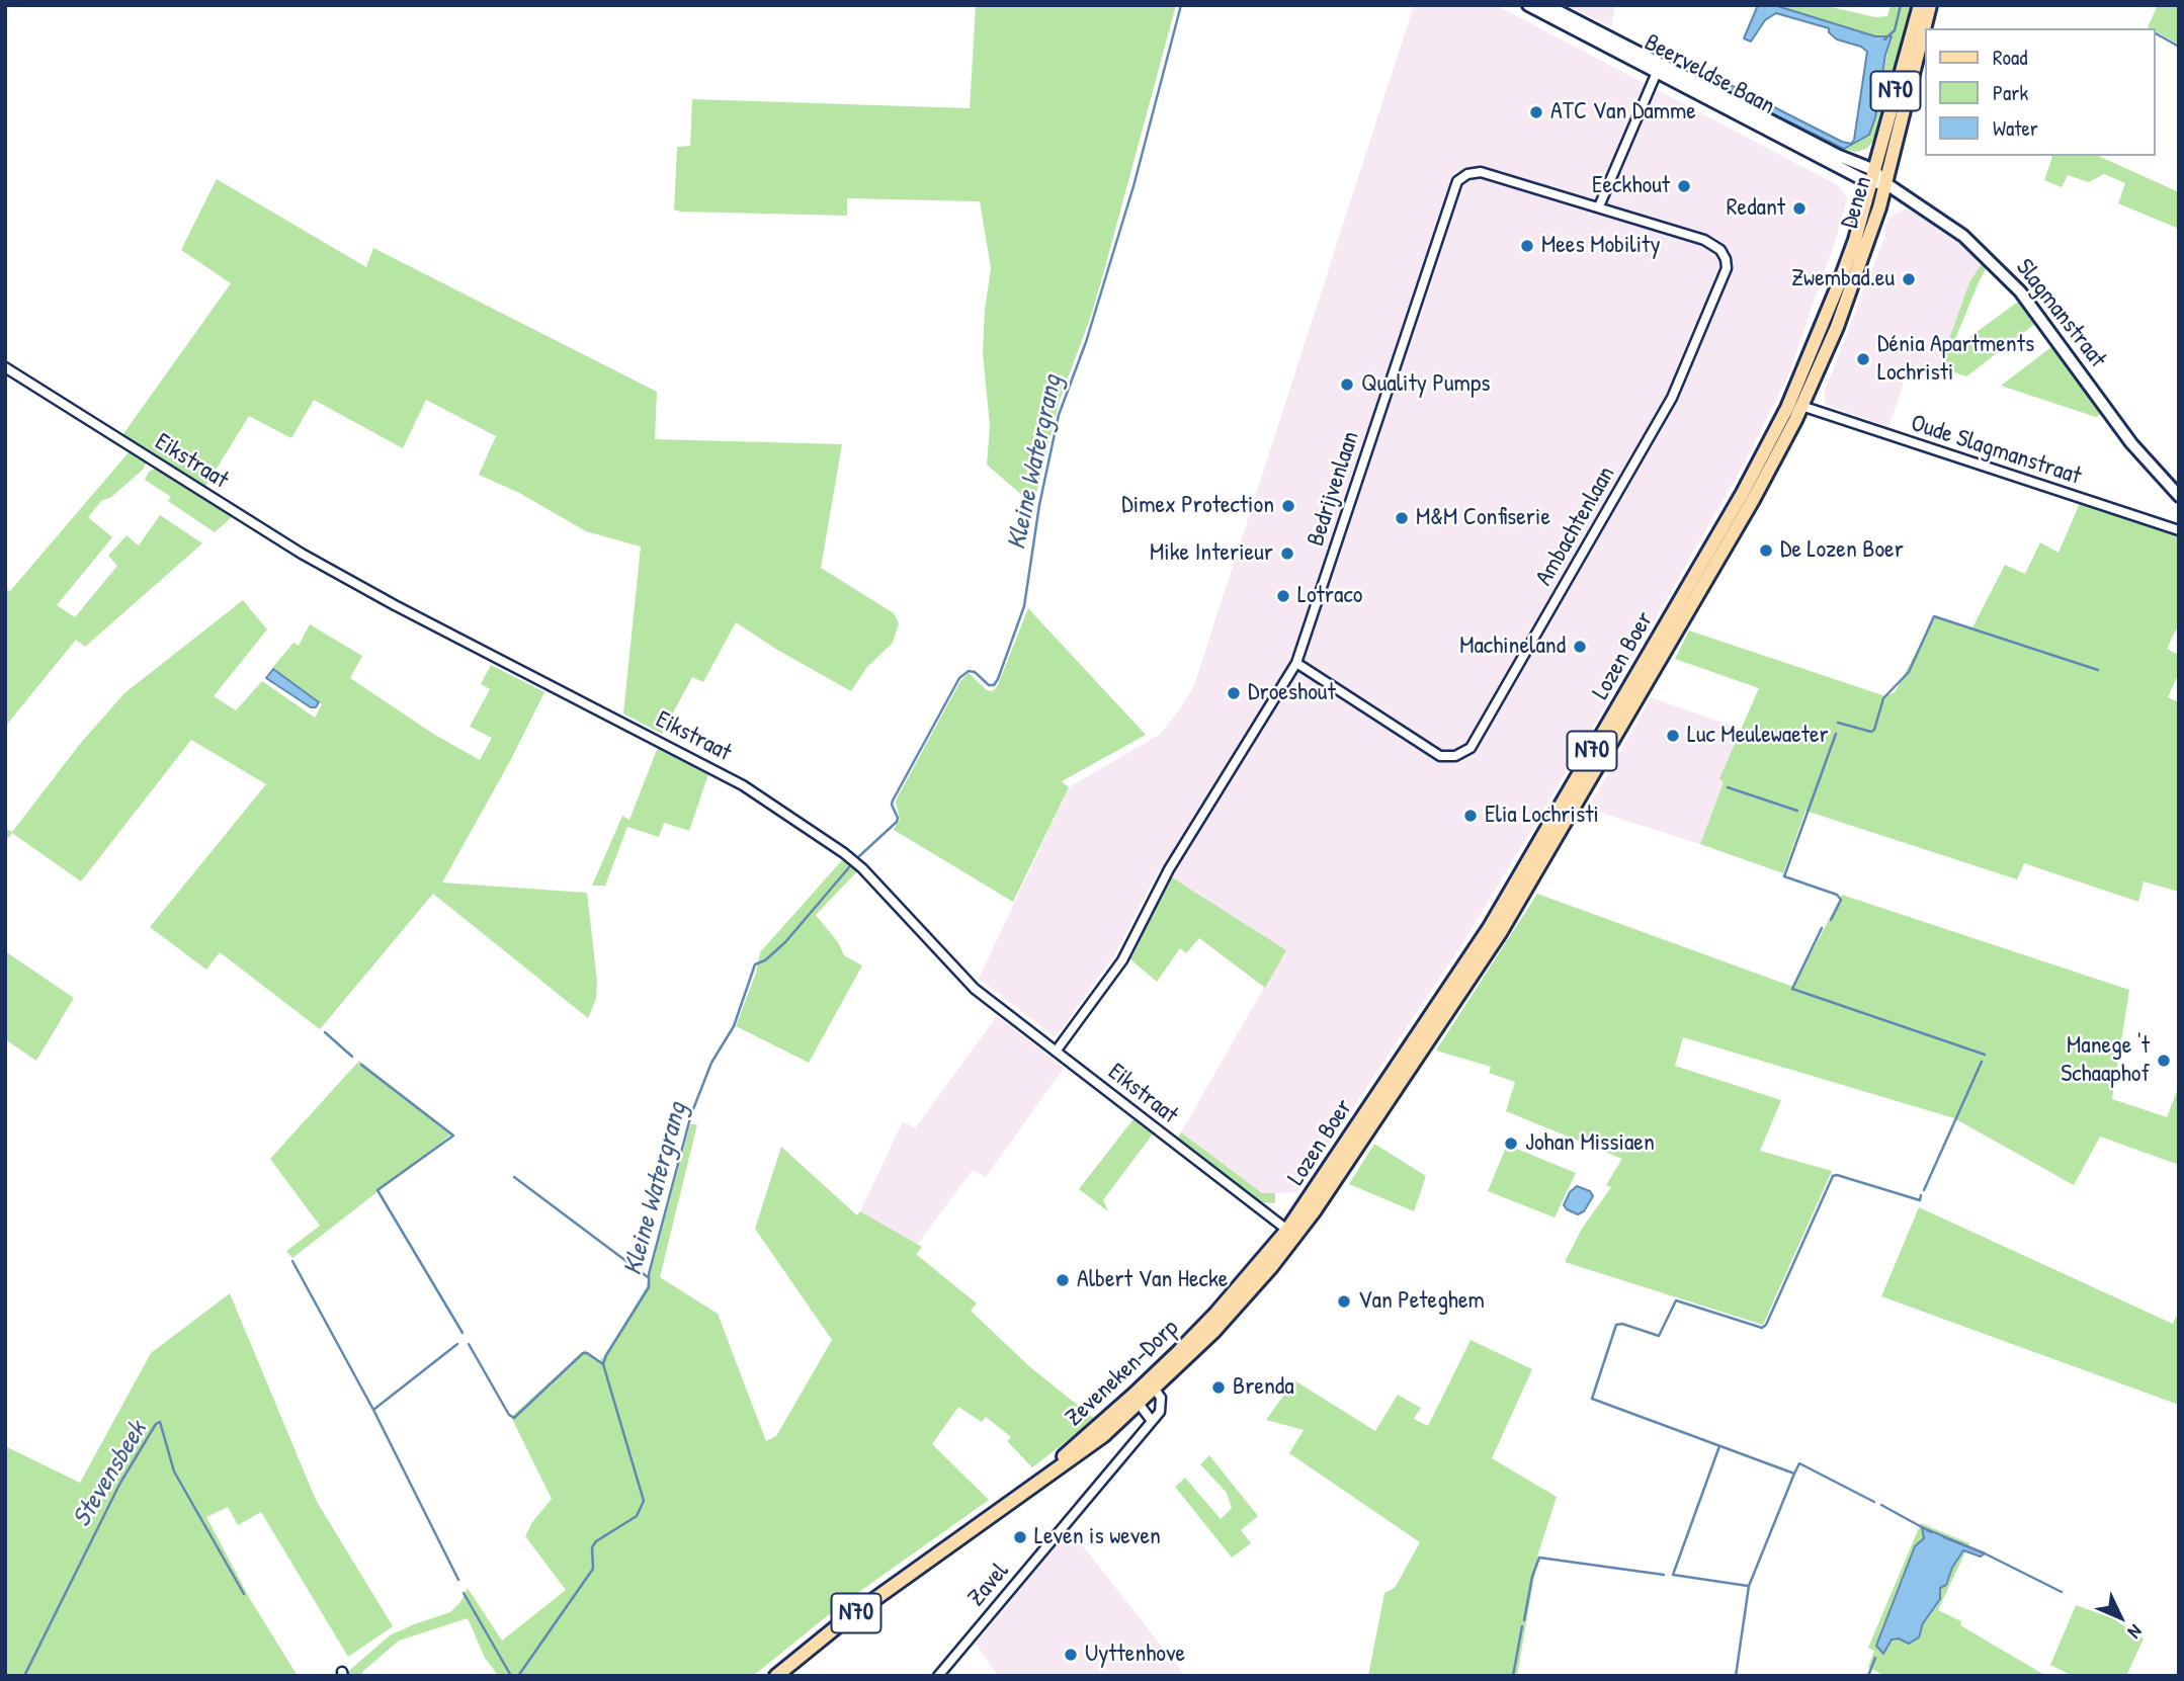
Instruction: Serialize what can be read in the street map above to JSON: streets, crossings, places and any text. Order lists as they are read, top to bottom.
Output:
{
  "streets": {
    "main road": [
      "Beerveldse Baan",
      "N70",
      "Denen",
      "Slagmanstraat",
      "Lozen Boer",
      "Zeveneken-Dorp"
    ],
    "street": [
      "Oude Slagmanstraat",
      "Eikstraat",
      "Bedrijvenlaan",
      "Ambachtenlaan",
      "Zavel"
    ]
  },
  "crossings": [
    ["Beerveldse Baan", "Denen"],
    ["Beerveldse Baan", "Slagmanstraat"],
    ["Beerveldse Baan", "Lozen Boer"],
    ["Denen", "Slagmanstraat"],
    ["Denen", "Oude Slagmanstraat"],
    ["Denen", "Lozen Boer"],
    ["Slagmanstraat", "Lozen Boer"],
    ["Oude Slagmanstraat", "Lozen Boer"],
    ["Eikstraat", "Bedrijvenlaan"],
    ["Eikstraat", "Lozen Boer"],
    ["Eikstraat", "Zeveneken-Dorp"],
    ["Bedrijvenlaan", "Ambachtenlaan"],
    ["Lozen Boer", "Zeveneken-Dorp"]
  ],
  "water": ["Kleine Watergrang", "Stevensbeek"],
  "places": [
    "ATC Van Damme",
    "Eeckhout",
    "Redant",
    "Mees Mobility",
    "Zwembad.eu",
    "Dénia Apartments Lochristi",
    "Quality Pumps",
    "Dimex Protection",
    "M&M Confiserie",
    "De Lozen Boer",
    "Mike Interieur",
    "Lotraco",
    "Machineland",
    "Droeshout",
    "Luc Meulewaeter",
    "Elia Lochristi",
    "Manege 't Schaaphof",
    "Johan Missiaen",
    "Albert Van Hecke",
    "Van Peteghem",
    "Brenda",
    "Leven is weven",
    "Uyttenhove"
  ],
  "legend": ["Road", "Park", "Water"],
  "north": "bottom right"
}
